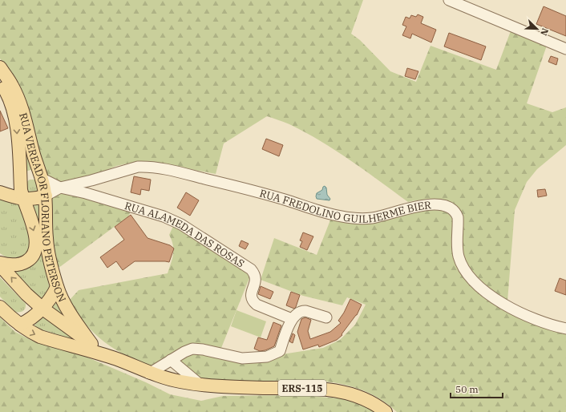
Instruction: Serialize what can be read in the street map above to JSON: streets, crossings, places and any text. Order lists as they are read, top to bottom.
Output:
{
  "streets": {
    "main road": ["RUA FREDOLINO GUILHERME BIER", "RUA VEREADOR FLORIANO PETERSON", "ERS-115"],
    "street": ["RUA ALAMEDA DAS ROSAS"]
  },
  "crossings": [
    ["RUA FREDOLINO GUILHERME BIER", "RUA VEREADOR FLORIANO PETERSON"],
    ["RUA FREDOLINO GUILHERME BIER", "RUA ALAMEDA DAS ROSAS"],
    ["RUA VEREADOR FLORIANO PETERSON", "ERS-115"]
  ],
  "scale_bar": "50 m",
  "north": "bottom right"
}
